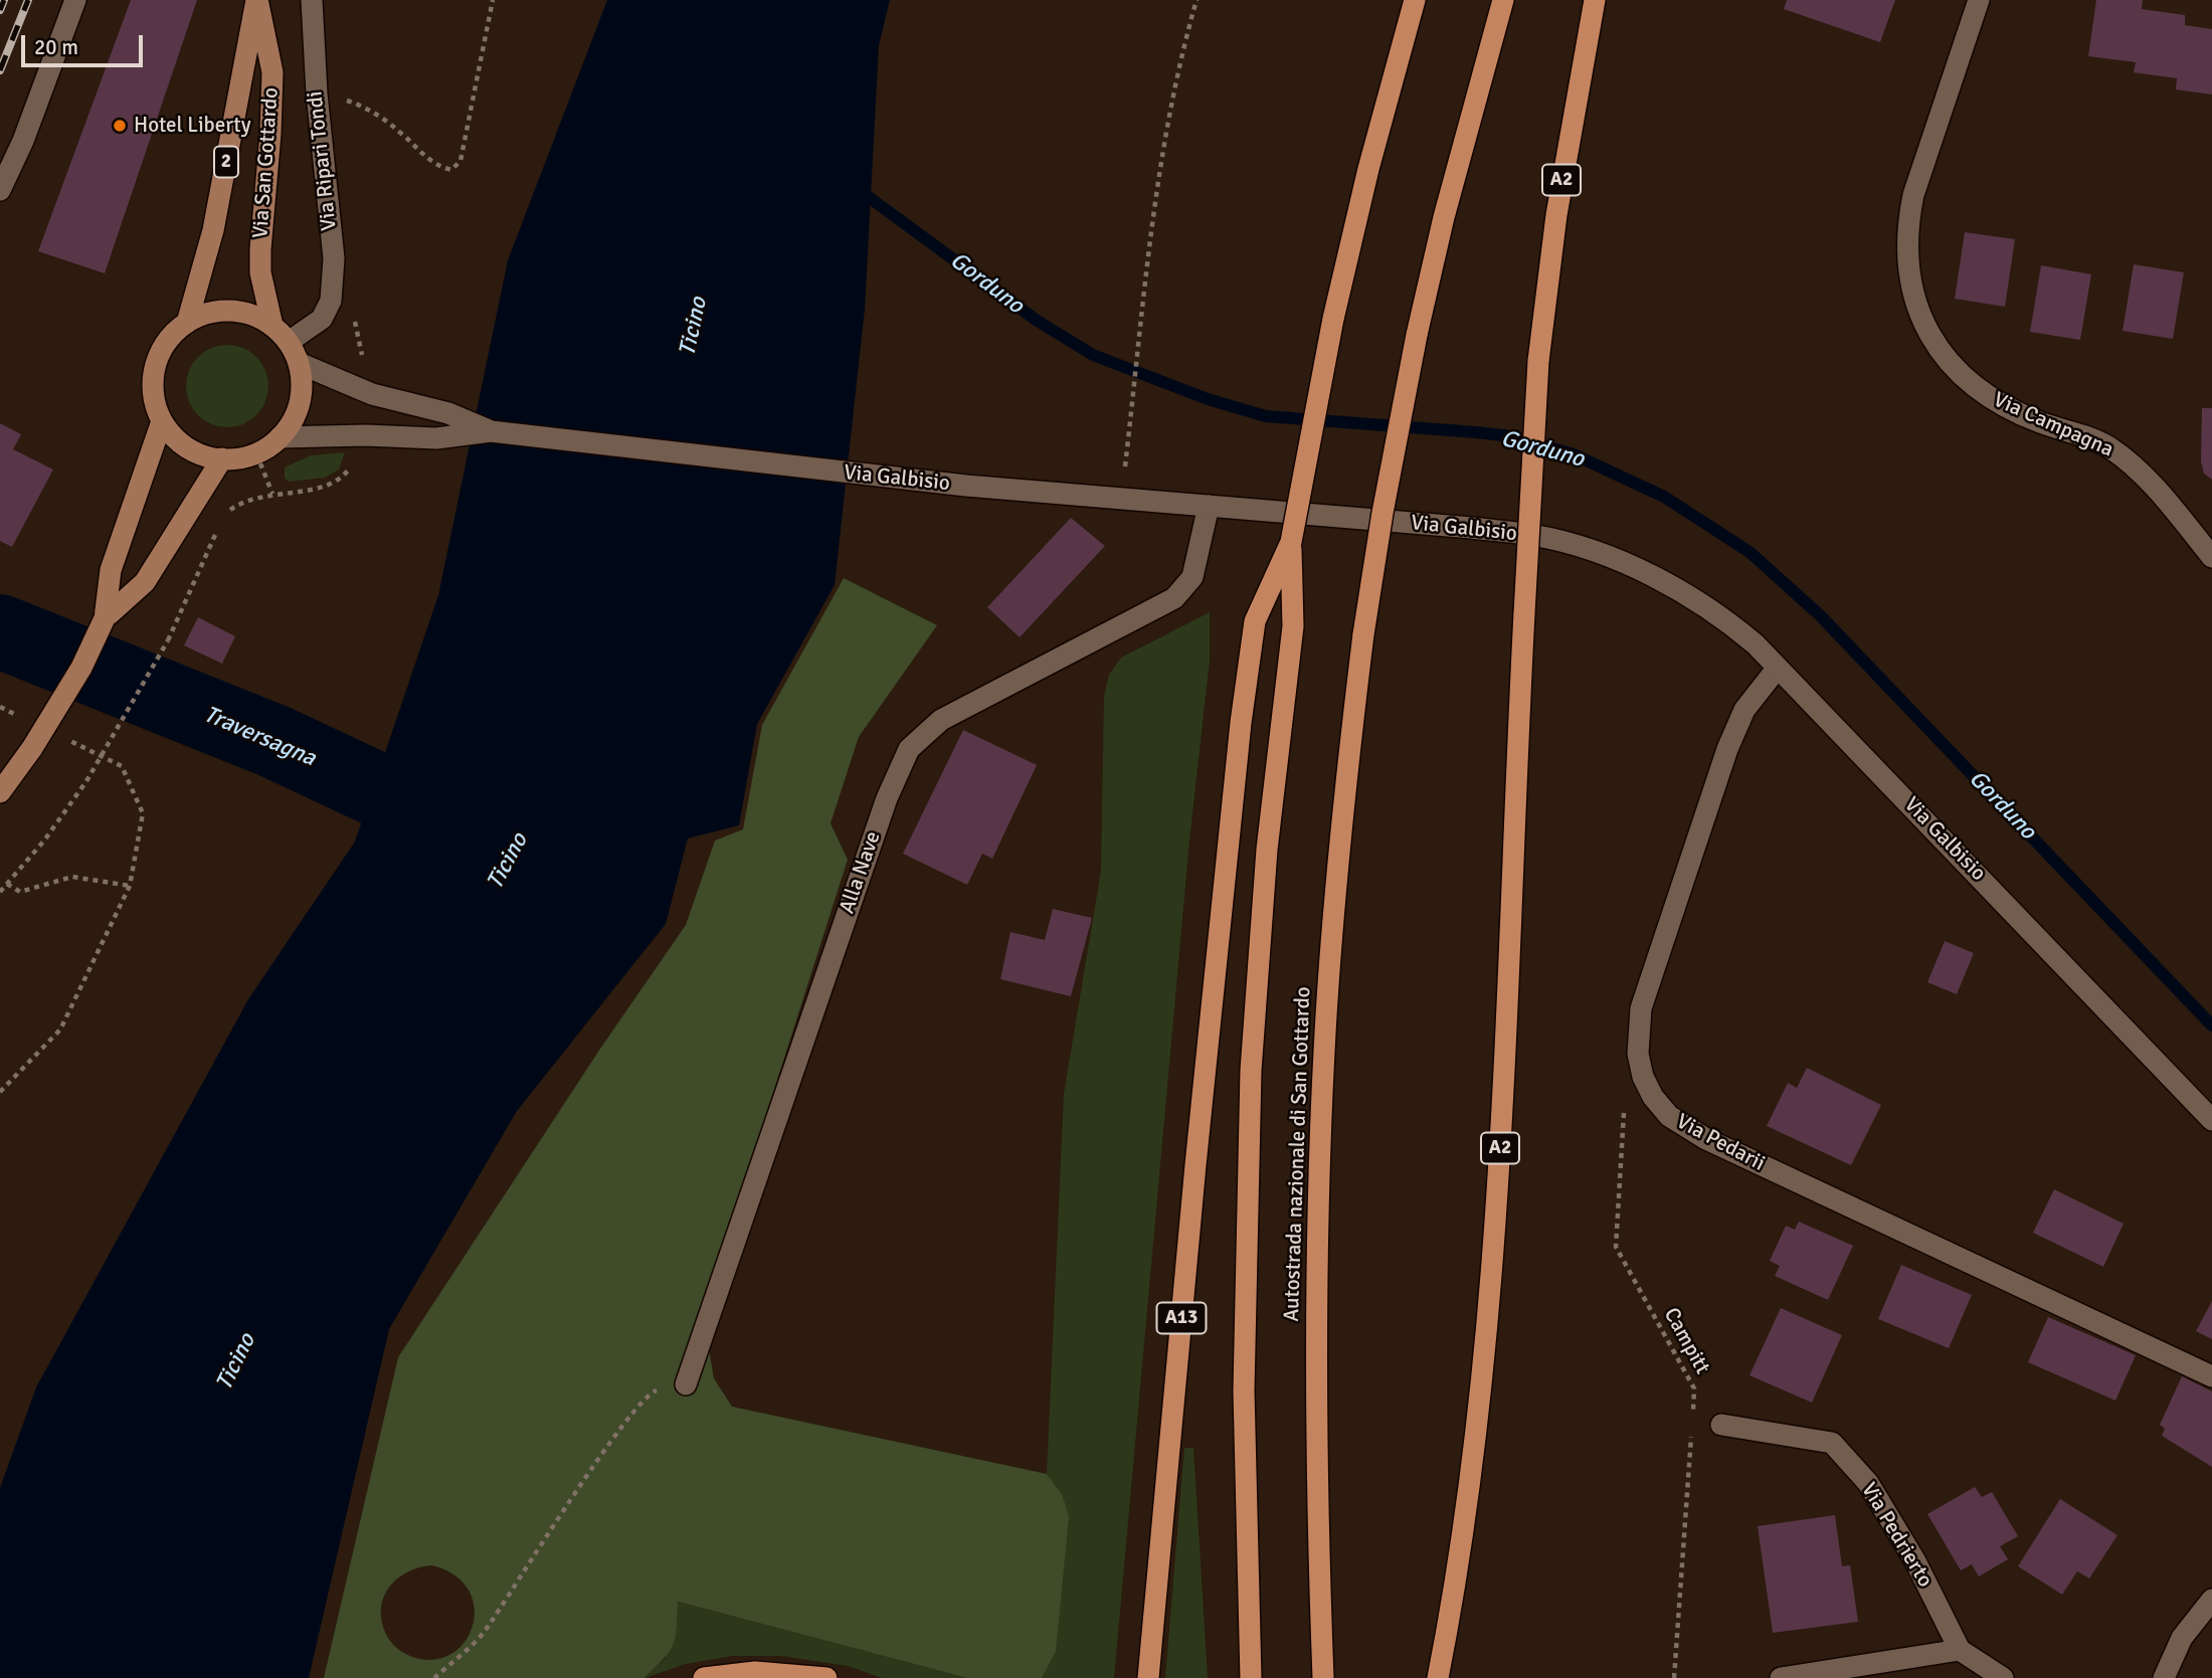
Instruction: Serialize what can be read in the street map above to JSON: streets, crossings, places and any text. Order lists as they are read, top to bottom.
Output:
{
  "streets": {
    "highway": ["A2", "Autostrada nazionale di San Gottardo", "A13"],
    "main road": ["2", "Via San Gottardo"],
    "street": [
      "Via Ripari Tondi",
      "Via Campagna",
      "Via Galbisio",
      "Alla Nave",
      "Via Pedarii",
      "Via Pedrierto"
    ],
    "path": ["Campitt"]
  },
  "crossings": [
    ["Via Ripari Tondi", "Via San Gottardo"],
    ["Via Ripari Tondi", "Via Galbisio"],
    ["Via San Gottardo", "Via Galbisio"],
    ["Via Galbisio", "Alla Nave"],
    ["Via Galbisio", "Via Pedarii"],
    ["Via Pedarii", "Campitt"]
  ],
  "water": ["Gorduno", "Ticino", "Traversagna"],
  "places": ["Hotel Liberty"],
  "scale_bar": "20 m"
}
